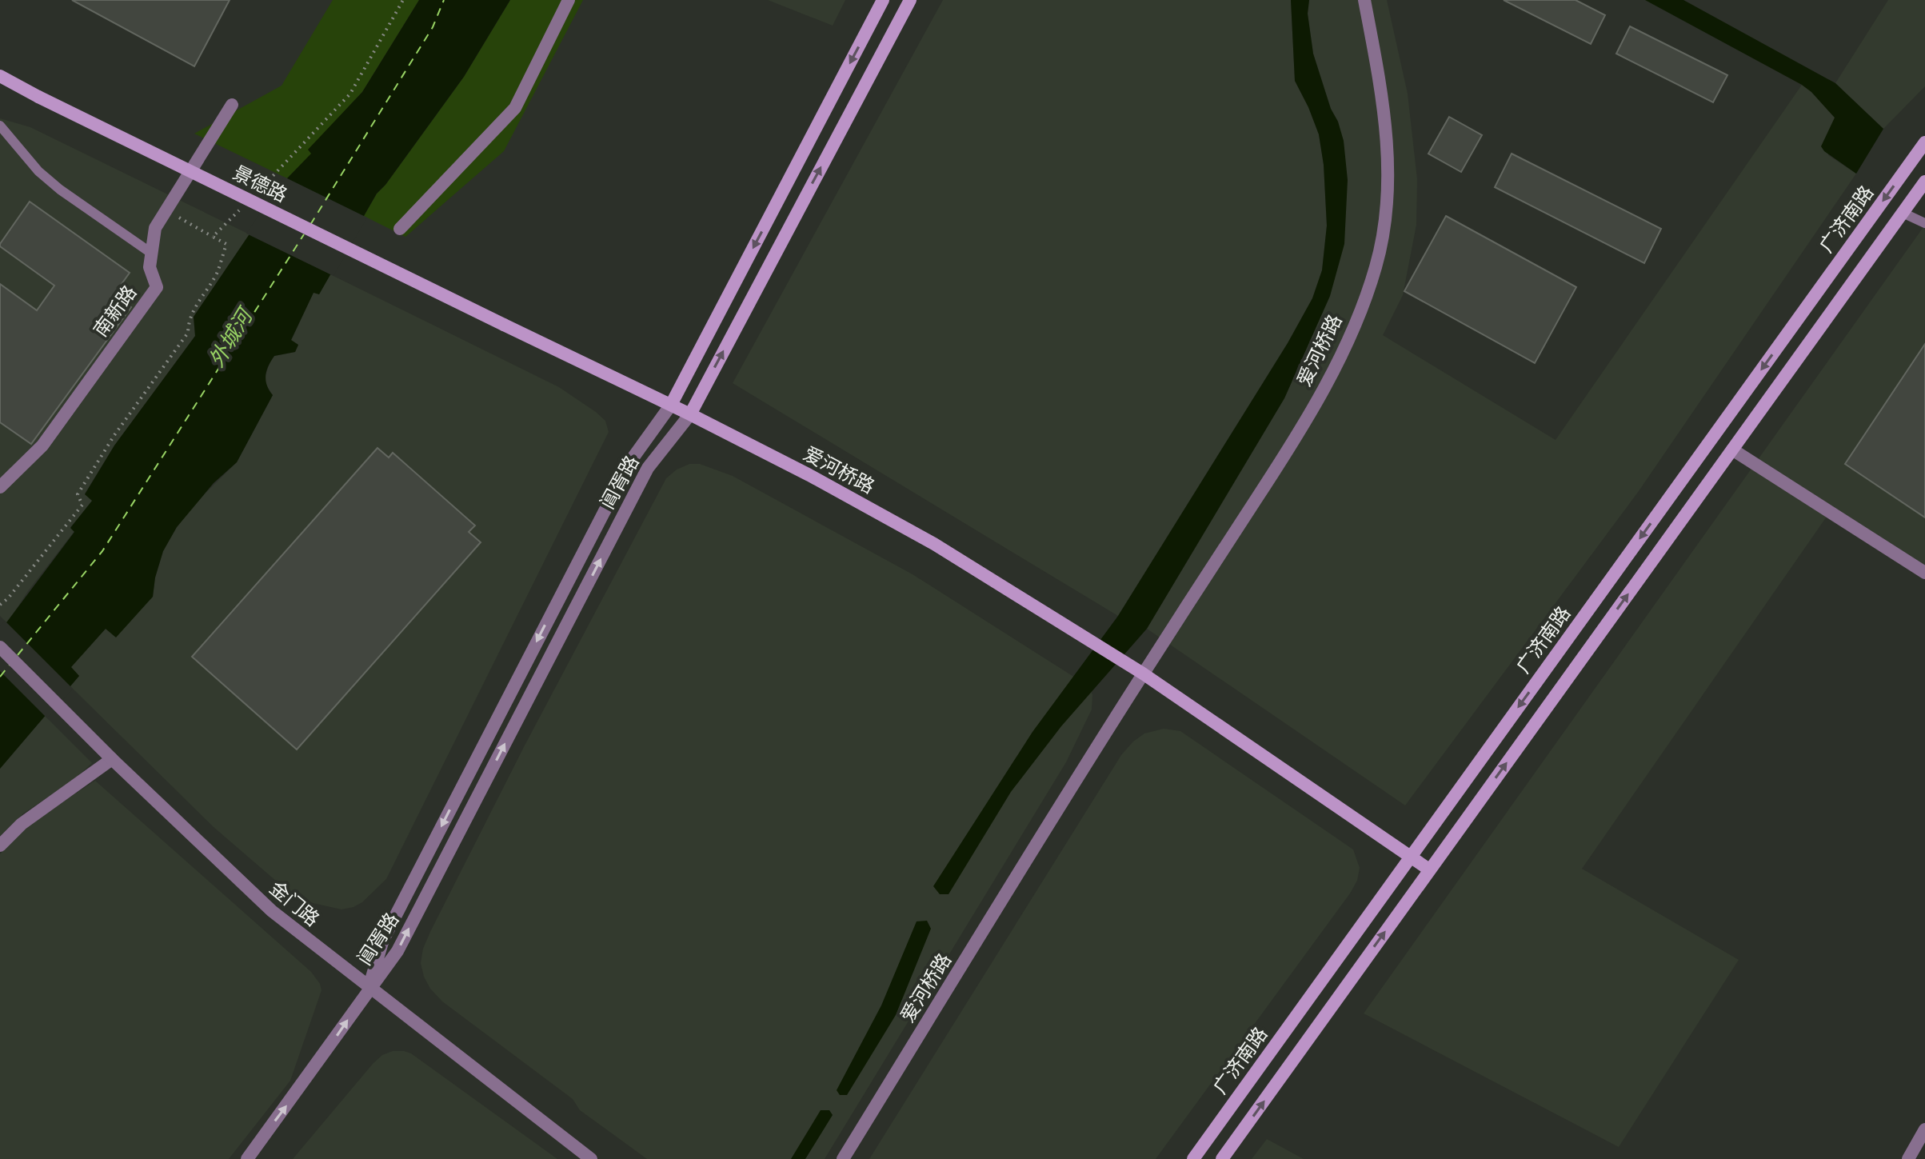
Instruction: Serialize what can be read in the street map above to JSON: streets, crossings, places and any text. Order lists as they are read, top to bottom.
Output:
{
  "streets": {
    "main road": [
      "景德路",
      "广济南路",
      "爱河桥路",
      "阊胥路"
    ],
    "street": ["南新路", "金门路"]
  },
  "crossings": [
    ["景德路", "爱河桥路"],
    ["广济南路", "爱河桥路"],
    ["爱河桥路", "阊胥路"],
    ["阊胥路", "金门路"]
  ],
  "water": ["外城河"]
}
